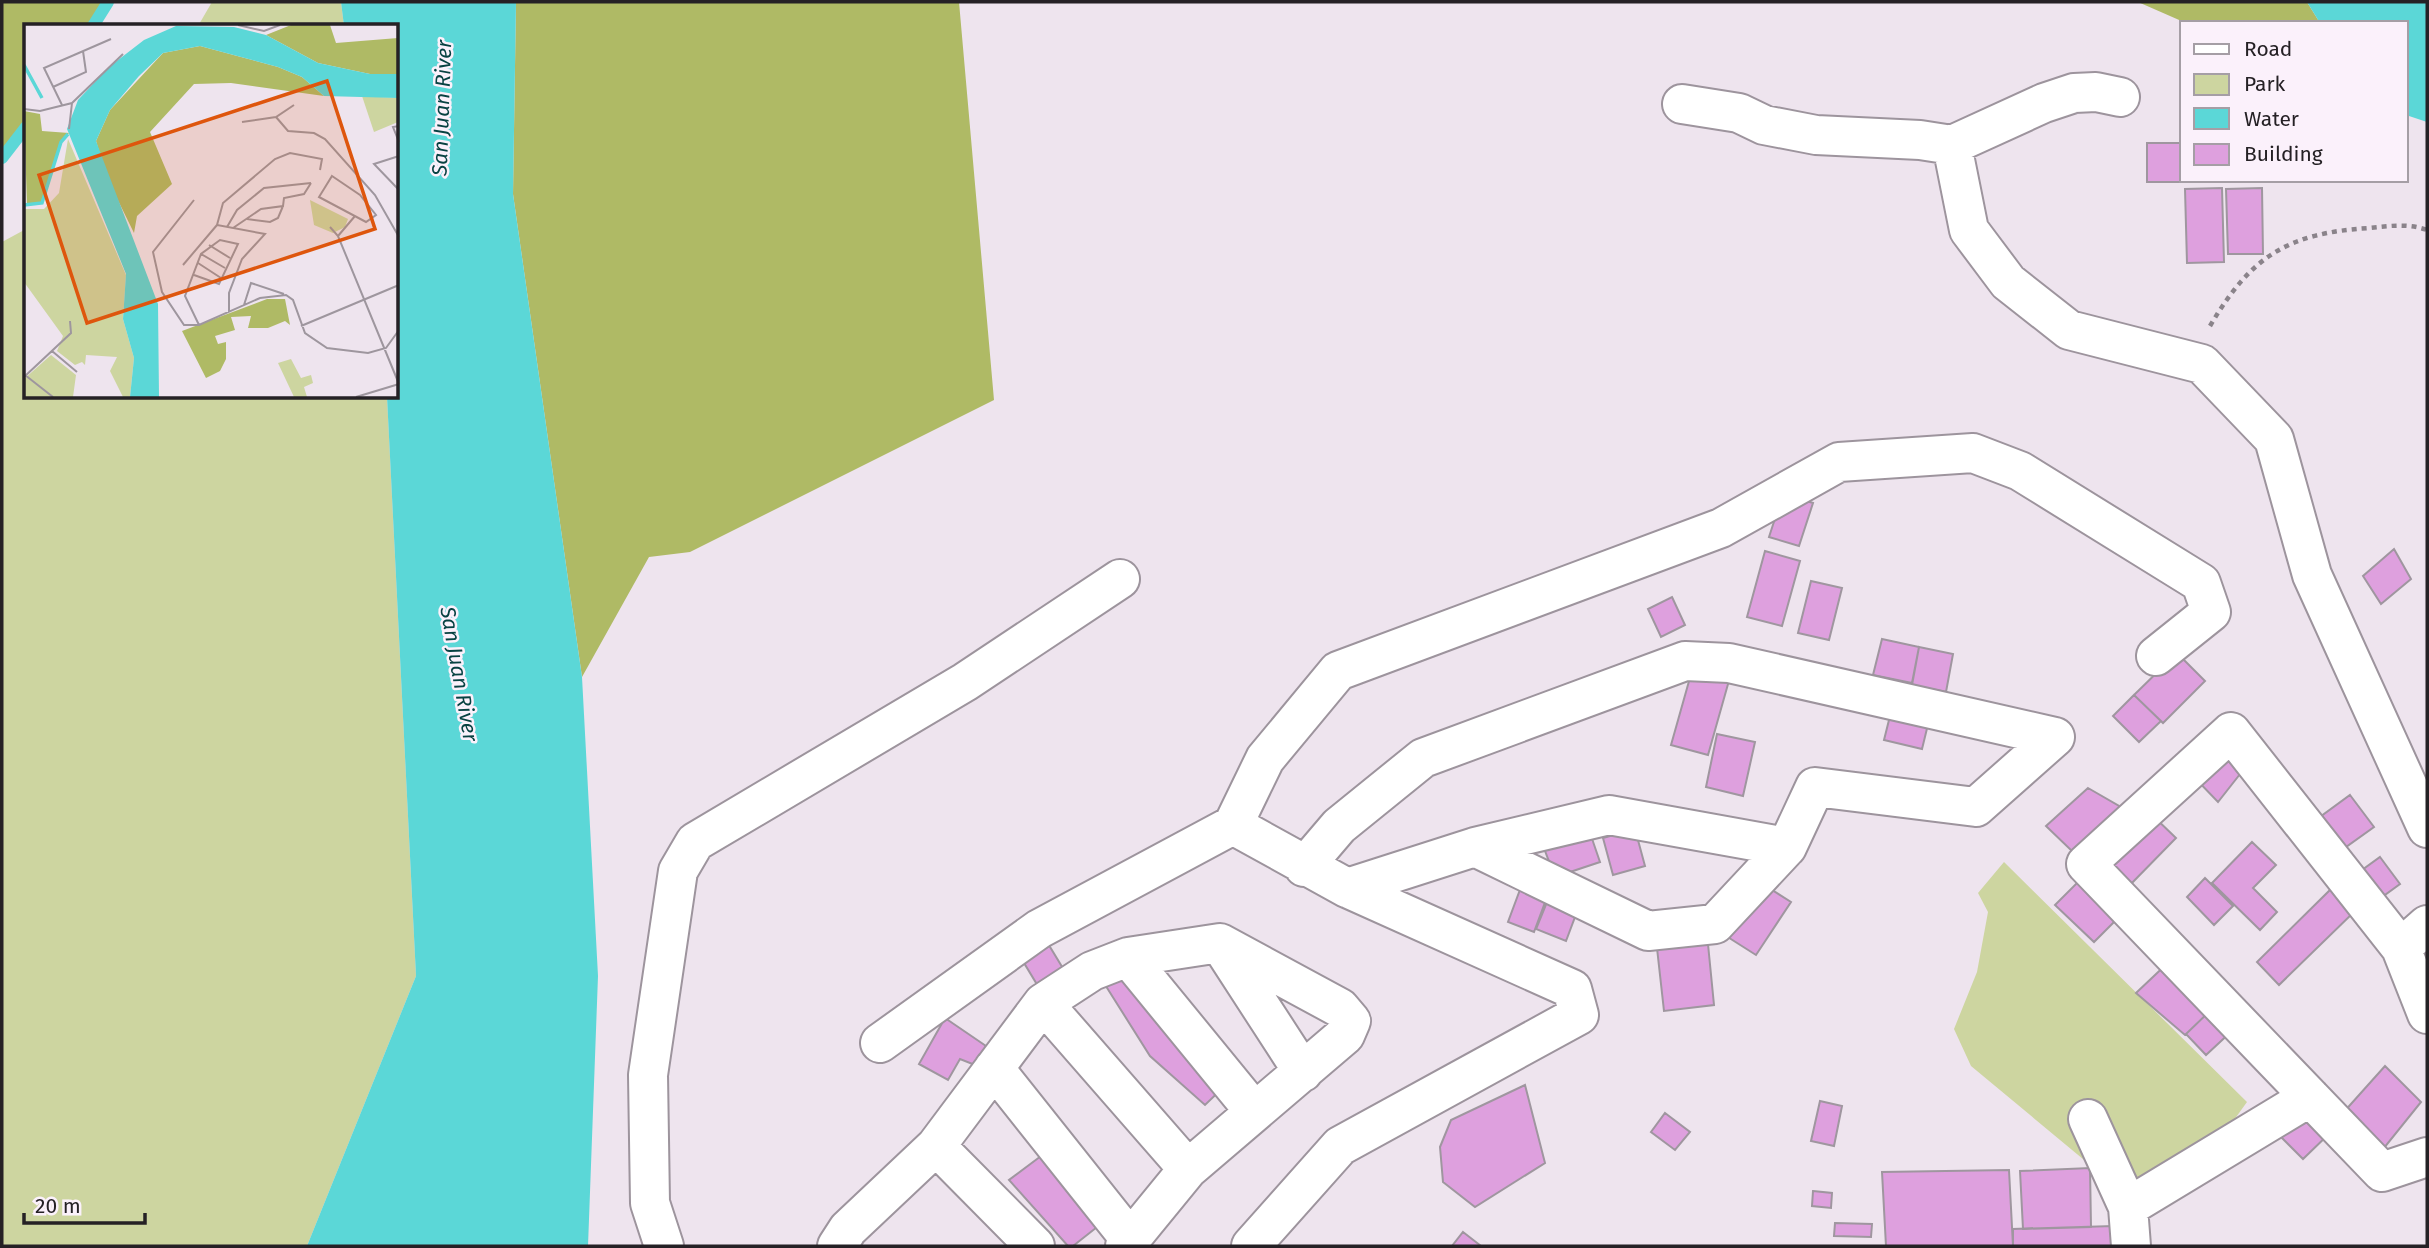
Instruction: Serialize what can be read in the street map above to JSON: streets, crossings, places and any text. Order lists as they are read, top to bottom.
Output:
{
  "water": ["San Juan River"],
  "legend": [
    "Road",
    "Park",
    "Water",
    "Building"
  ],
  "scale_bar": "20 m"
}
